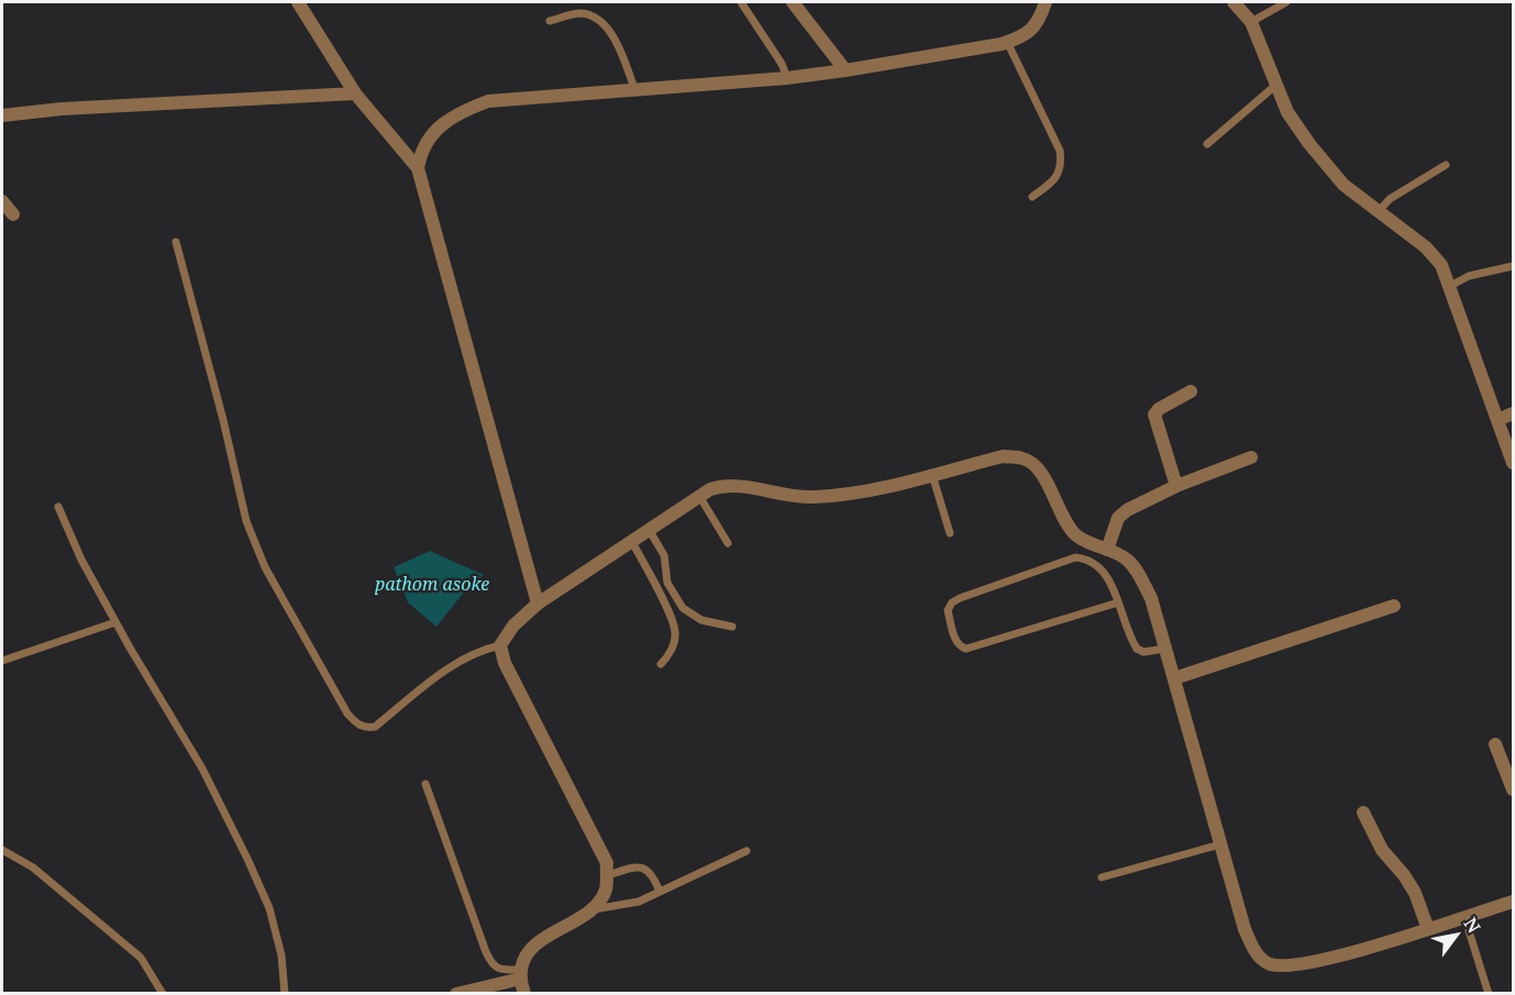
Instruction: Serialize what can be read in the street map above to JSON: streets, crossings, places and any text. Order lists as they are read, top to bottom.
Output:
{
  "water": ["pathom asoke"],
  "north": "top right"
}
